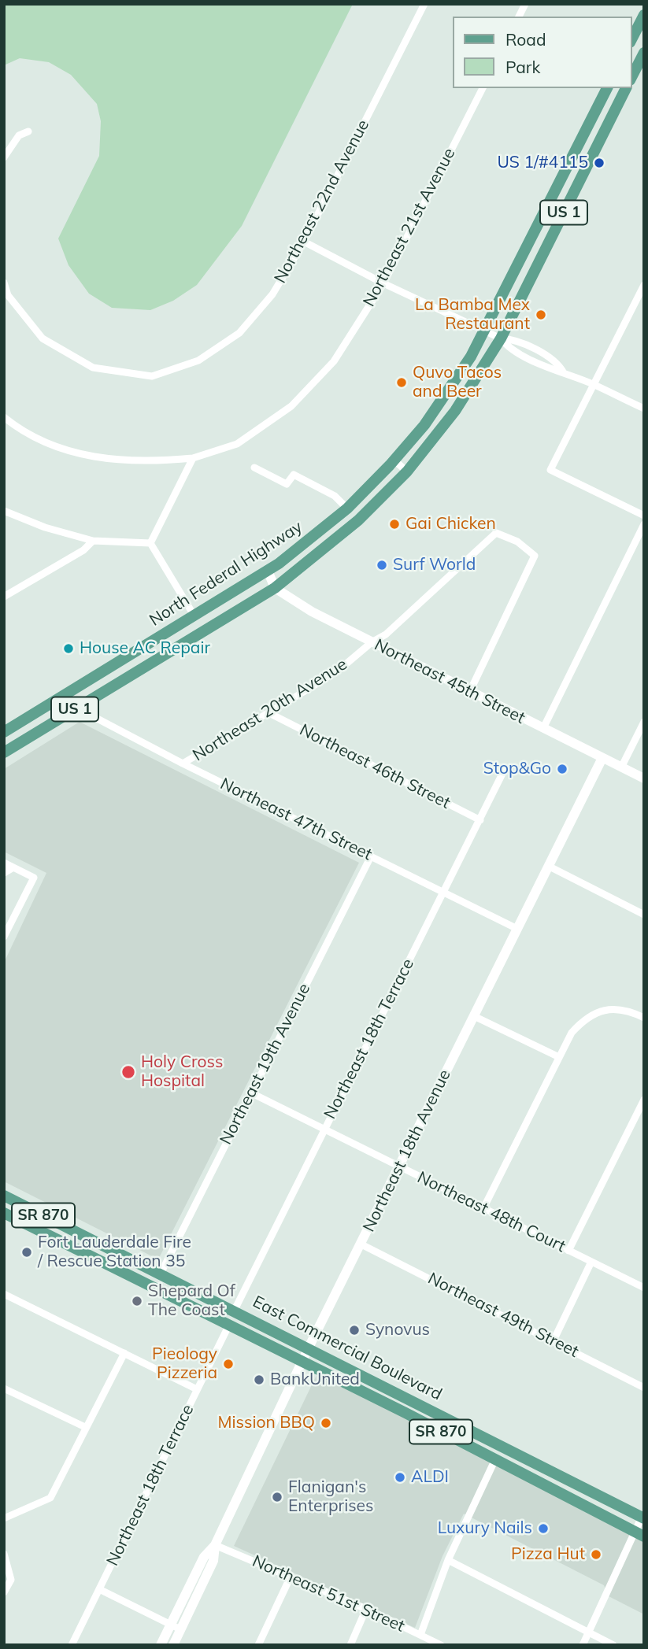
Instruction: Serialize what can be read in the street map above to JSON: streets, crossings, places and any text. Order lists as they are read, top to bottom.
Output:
{
  "streets": {
    "main road": [
      "US 1",
      "North Federal Highway",
      "SR 870",
      "East Commercial Boulevard"
    ],
    "street": [
      "Northeast 22nd Avenue",
      "Northeast 21st Avenue",
      "Northeast 45th Street",
      "Northeast 20th Avenue",
      "Northeast 46th Street",
      "Northeast 47th Street",
      "Northeast 18th Terrace",
      "Northeast 19th Avenue",
      "Northeast 18th Avenue",
      "Northeast 48th Court",
      "Northeast 49th Street",
      "Northeast 51st Street"
    ]
  },
  "crossings": [
    ["North Federal Highway", "Northeast 45th Street"],
    ["North Federal Highway", "Northeast 47th Street"],
    ["Northeast 45th Street", "Northeast 20th Avenue"],
    ["Northeast 45th Street", "Northeast 18th Avenue"],
    ["Northeast 20th Avenue", "Northeast 46th Street"],
    ["Northeast 20th Avenue", "Northeast 47th Street"],
    ["Northeast 46th Street", "Northeast 18th Terrace"],
    ["Northeast 47th Street", "Northeast 18th Terrace"],
    ["Northeast 47th Street", "Northeast 19th Avenue"],
    ["Northeast 47th Street", "Northeast 18th Avenue"],
    ["Northeast 18th Terrace", "Northeast 48th Court"],
    ["Northeast 18th Terrace", "East Commercial Boulevard"],
    ["Northeast 19th Avenue", "Northeast 48th Court"],
    ["Northeast 19th Avenue", "East Commercial Boulevard"],
    ["Northeast 18th Avenue", "Northeast 48th Court"],
    ["Northeast 18th Avenue", "Northeast 49th Street"],
    ["Northeast 18th Avenue", "East Commercial Boulevard"],
    ["Northeast 18th Avenue", "Northeast 51st Street"]
  ],
  "places": [
    "US 1/#4115",
    "La Bamba Mex Restaurant",
    "Quvo Tacos and Beer",
    "Gai Chicken",
    "Surf World",
    "House AC Repair",
    "Stop&Go",
    "Holy Cross Hospital",
    "Fort Lauderdale Fire / Rescue Station 35",
    "Shepard Of The Coast",
    "Synovus",
    "Pieology Pizzeria",
    "BankUnited",
    "Mission BBQ",
    "ALDI",
    "Flanigan's Enterprises",
    "Luxury Nails",
    "Pizza Hut"
  ],
  "legend": ["Road", "Park"]
}
